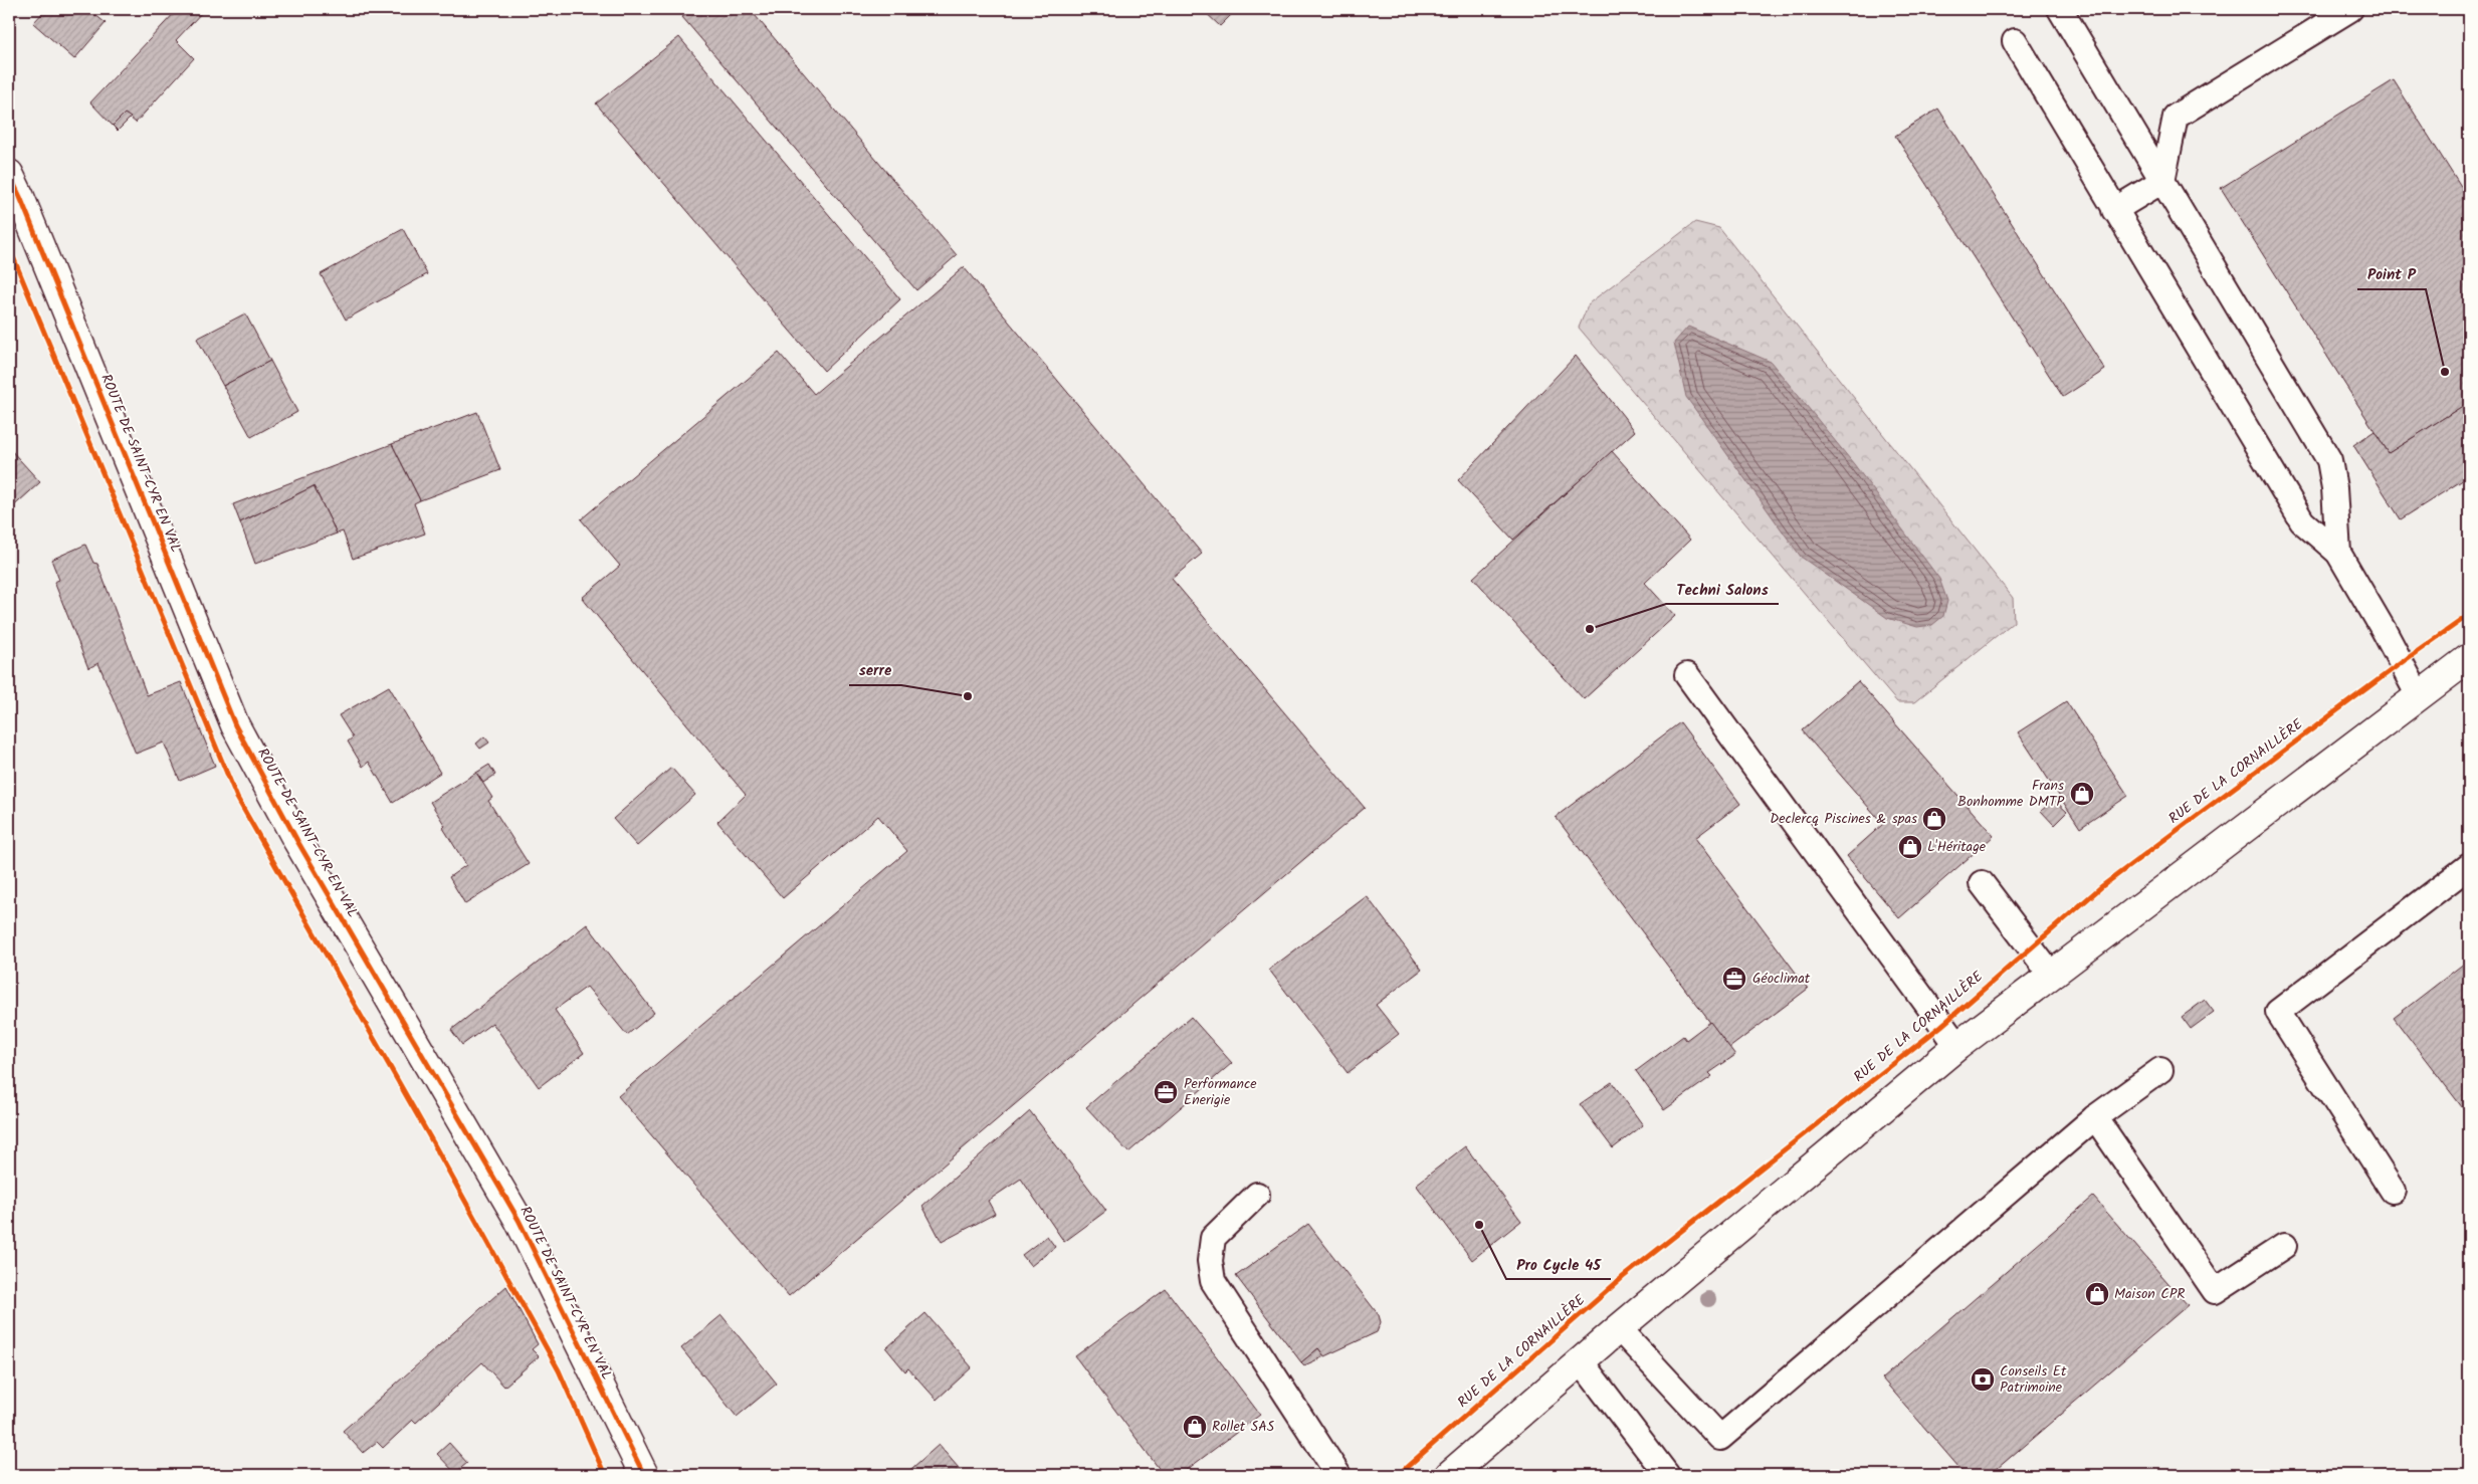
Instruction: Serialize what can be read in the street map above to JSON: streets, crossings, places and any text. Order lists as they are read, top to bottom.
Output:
{
  "streets": {
    "street": ["ROUTE DE SAINT-CYR EN VAL"],
    "cycle path": ["RUE DE LA CORNAILLÈRE"]
  },
  "places": {
    "other": [
      "Point P",
      "Techni Salons",
      "serre",
      "Pro Cycle 45"
    ],
    "shop": [
      "Frans Bonhomme DMTP",
      "Declercq Piscines & spas",
      "L'Héritage",
      "Maison CPR",
      "Rollet SAS"
    ],
    "office": ["Géoclimat", "Performance Enerigie"],
    "bank": ["Conseils Et Patrimoine"]
  }
}
